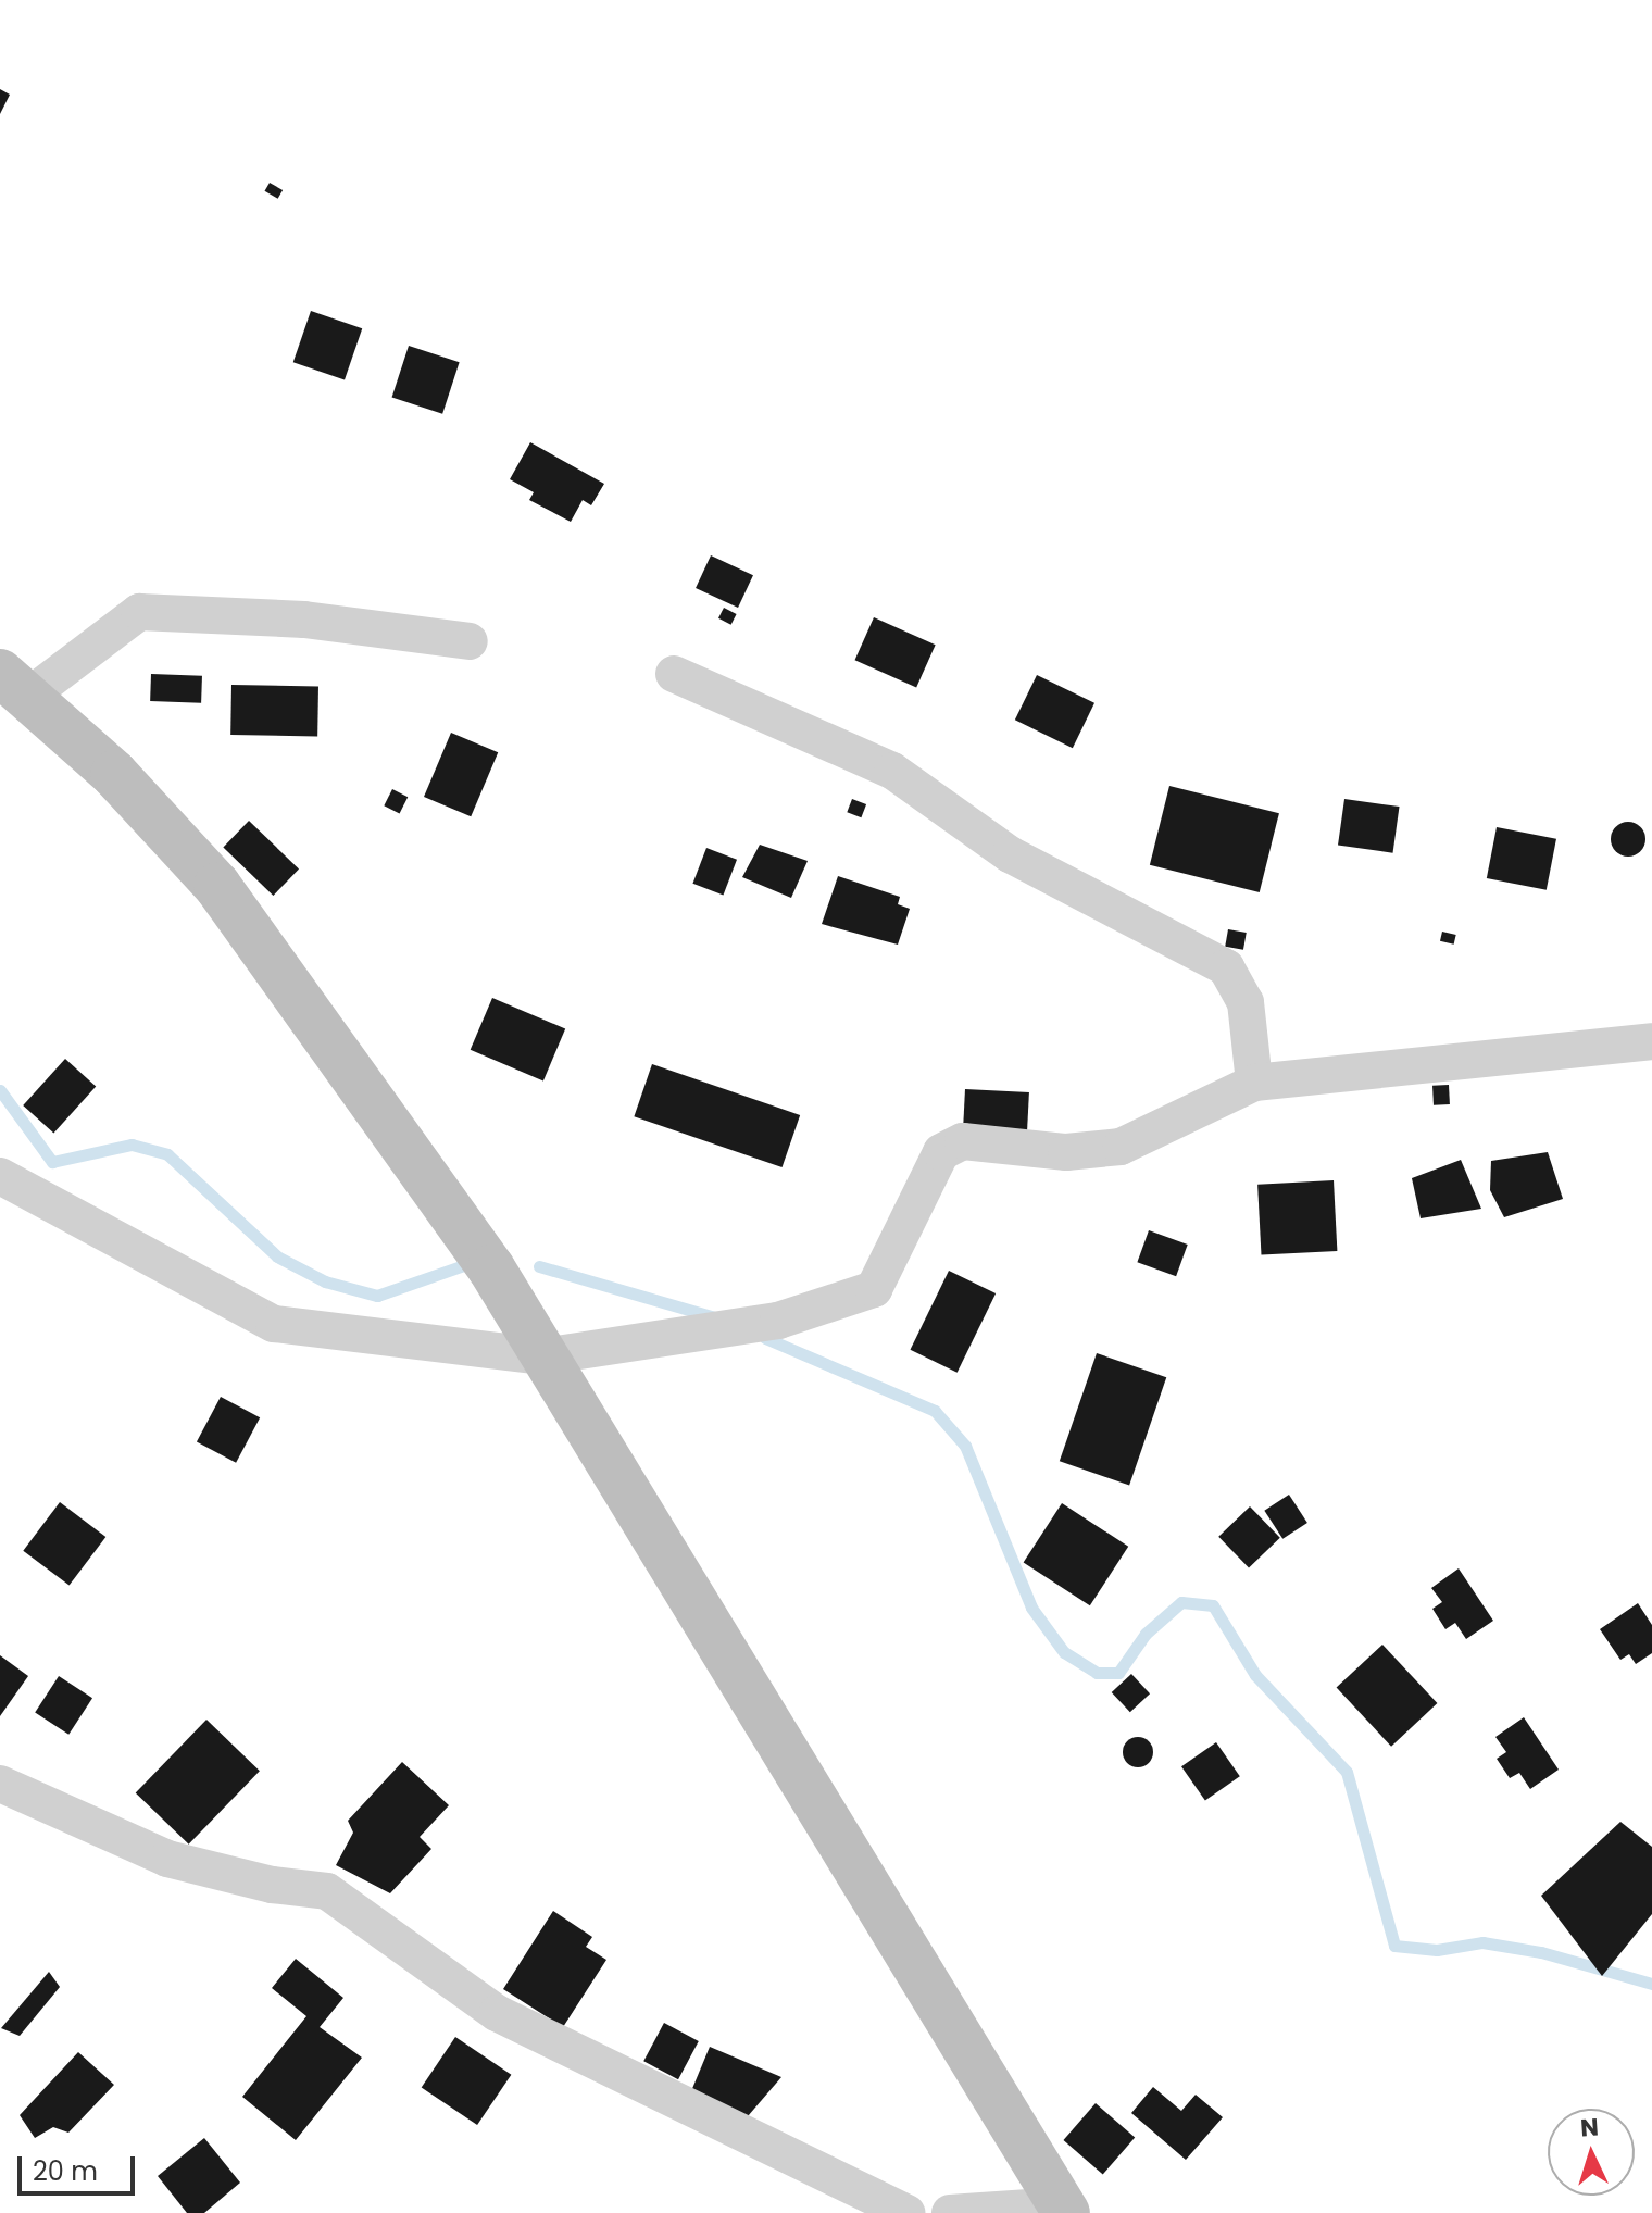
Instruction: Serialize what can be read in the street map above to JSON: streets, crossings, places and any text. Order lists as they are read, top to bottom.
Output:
{
  "scale_bar": "20 m",
  "north": "top"
}
